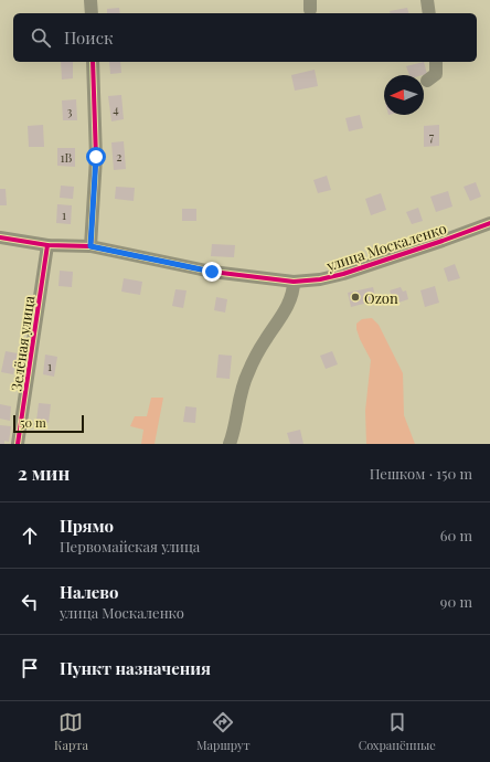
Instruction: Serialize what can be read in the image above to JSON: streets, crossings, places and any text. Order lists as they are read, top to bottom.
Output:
{
  "streets": {
    "street": ["улица Москаленко", "Зелёная улица"]
  },
  "crossings": [
    ["улица Москаленко", "Зелёная улица"]
  ],
  "places": ["Ozon"],
  "house_numbers": [
    "4",
    "3",
    "7",
    "2",
    "1В",
    "1",
    "1"
  ],
  "scale_bar": "50 m",
  "north": "left",
  "page": {
    "search": "Поиск",
    "scale": "50 m",
    "heading": ["2 мин", "Пешком · 150 m"],
    "list": [
      ["Прямо", "Первомайская улица", "60 m"],
      ["Налево", "улица Москаленко", "90 m"],
      "Пункт назначения"
    ],
    "nav": ["Карта", "Маршрут", "Сохранённые"]
  }
}
